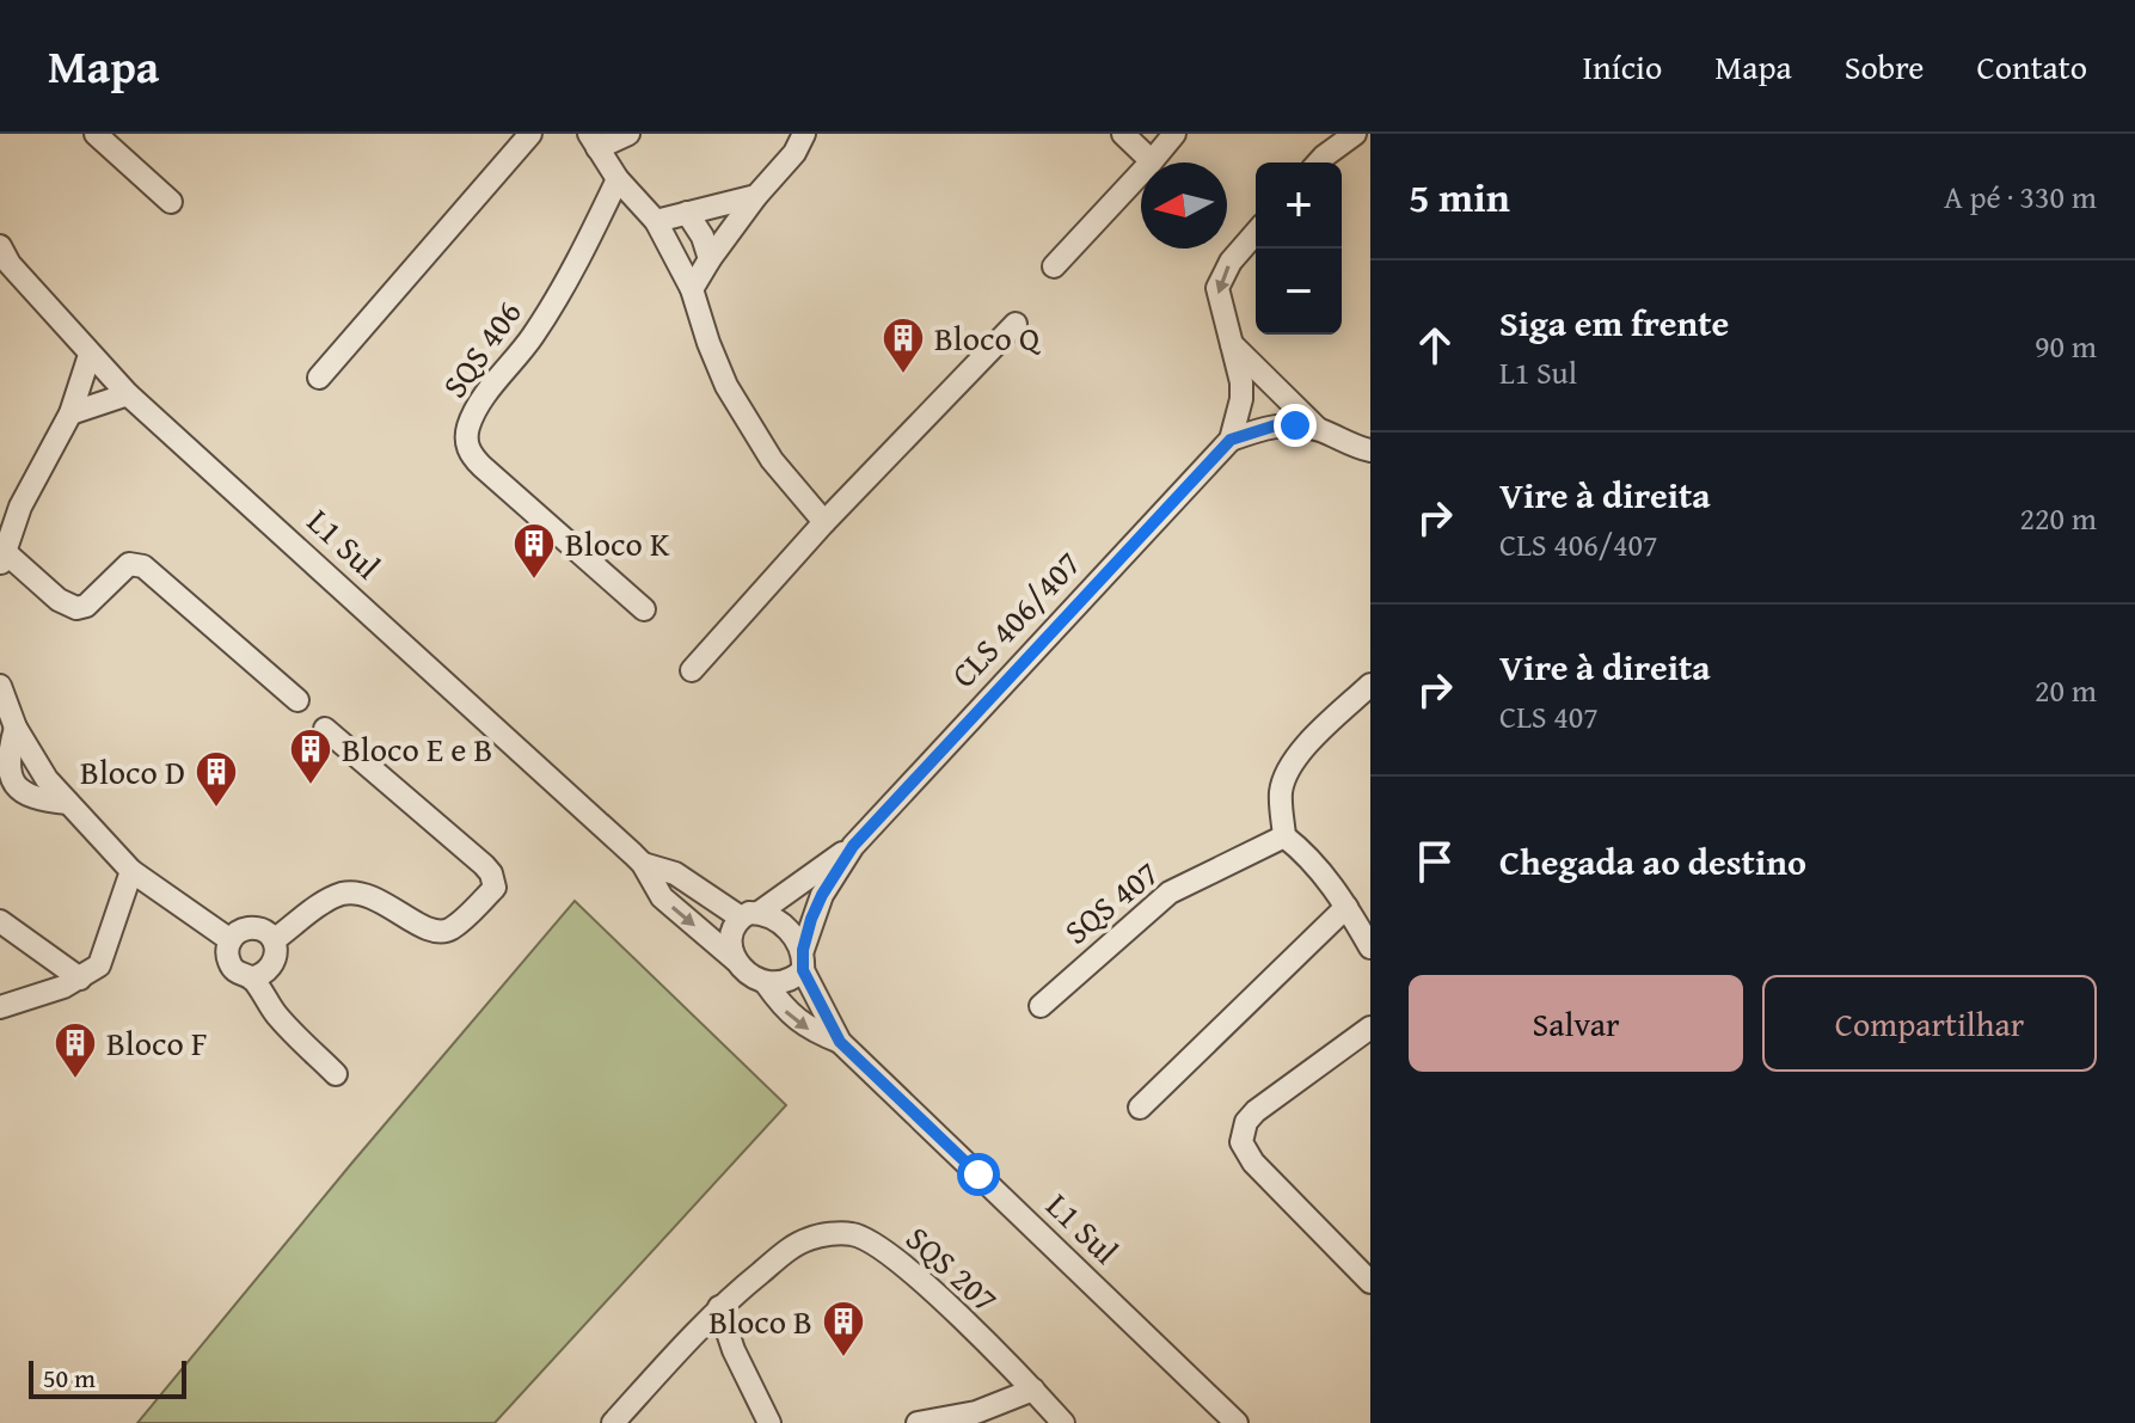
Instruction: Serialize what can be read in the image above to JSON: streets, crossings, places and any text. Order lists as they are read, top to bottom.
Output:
{
  "streets": {
    "street": [
      "SQS 406",
      "L1 Sul",
      "CLS 406/407",
      "SQS 407",
      "SQS 207"
    ]
  },
  "crossings": [
    ["L1 Sul", "CLS 406/407"]
  ],
  "places": {
    "building": [
      "Bloco Q",
      "Bloco K",
      "Bloco E e B",
      "Bloco D",
      "Bloco F",
      "Bloco B"
    ]
  },
  "scale_bar": "50 m",
  "north": "left",
  "page": {
    "header": "Mapa",
    "nav": [
      "Início",
      "Mapa",
      "Sobre",
      "Contato"
    ],
    "heading": ["5 min", "A pé · 330 m"],
    "map_buttons": ["+", "−"],
    "list": [
      ["Siga em frente", "L1 Sul", "90 m"],
      ["Vire à direita", "CLS 406/407", "220 m"],
      ["Vire à direita", "CLS 407", "20 m"],
      "Chegada ao destino"
    ],
    "buttons": ["Salvar", "Compartilhar"],
    "scale": "50 m"
  }
}
